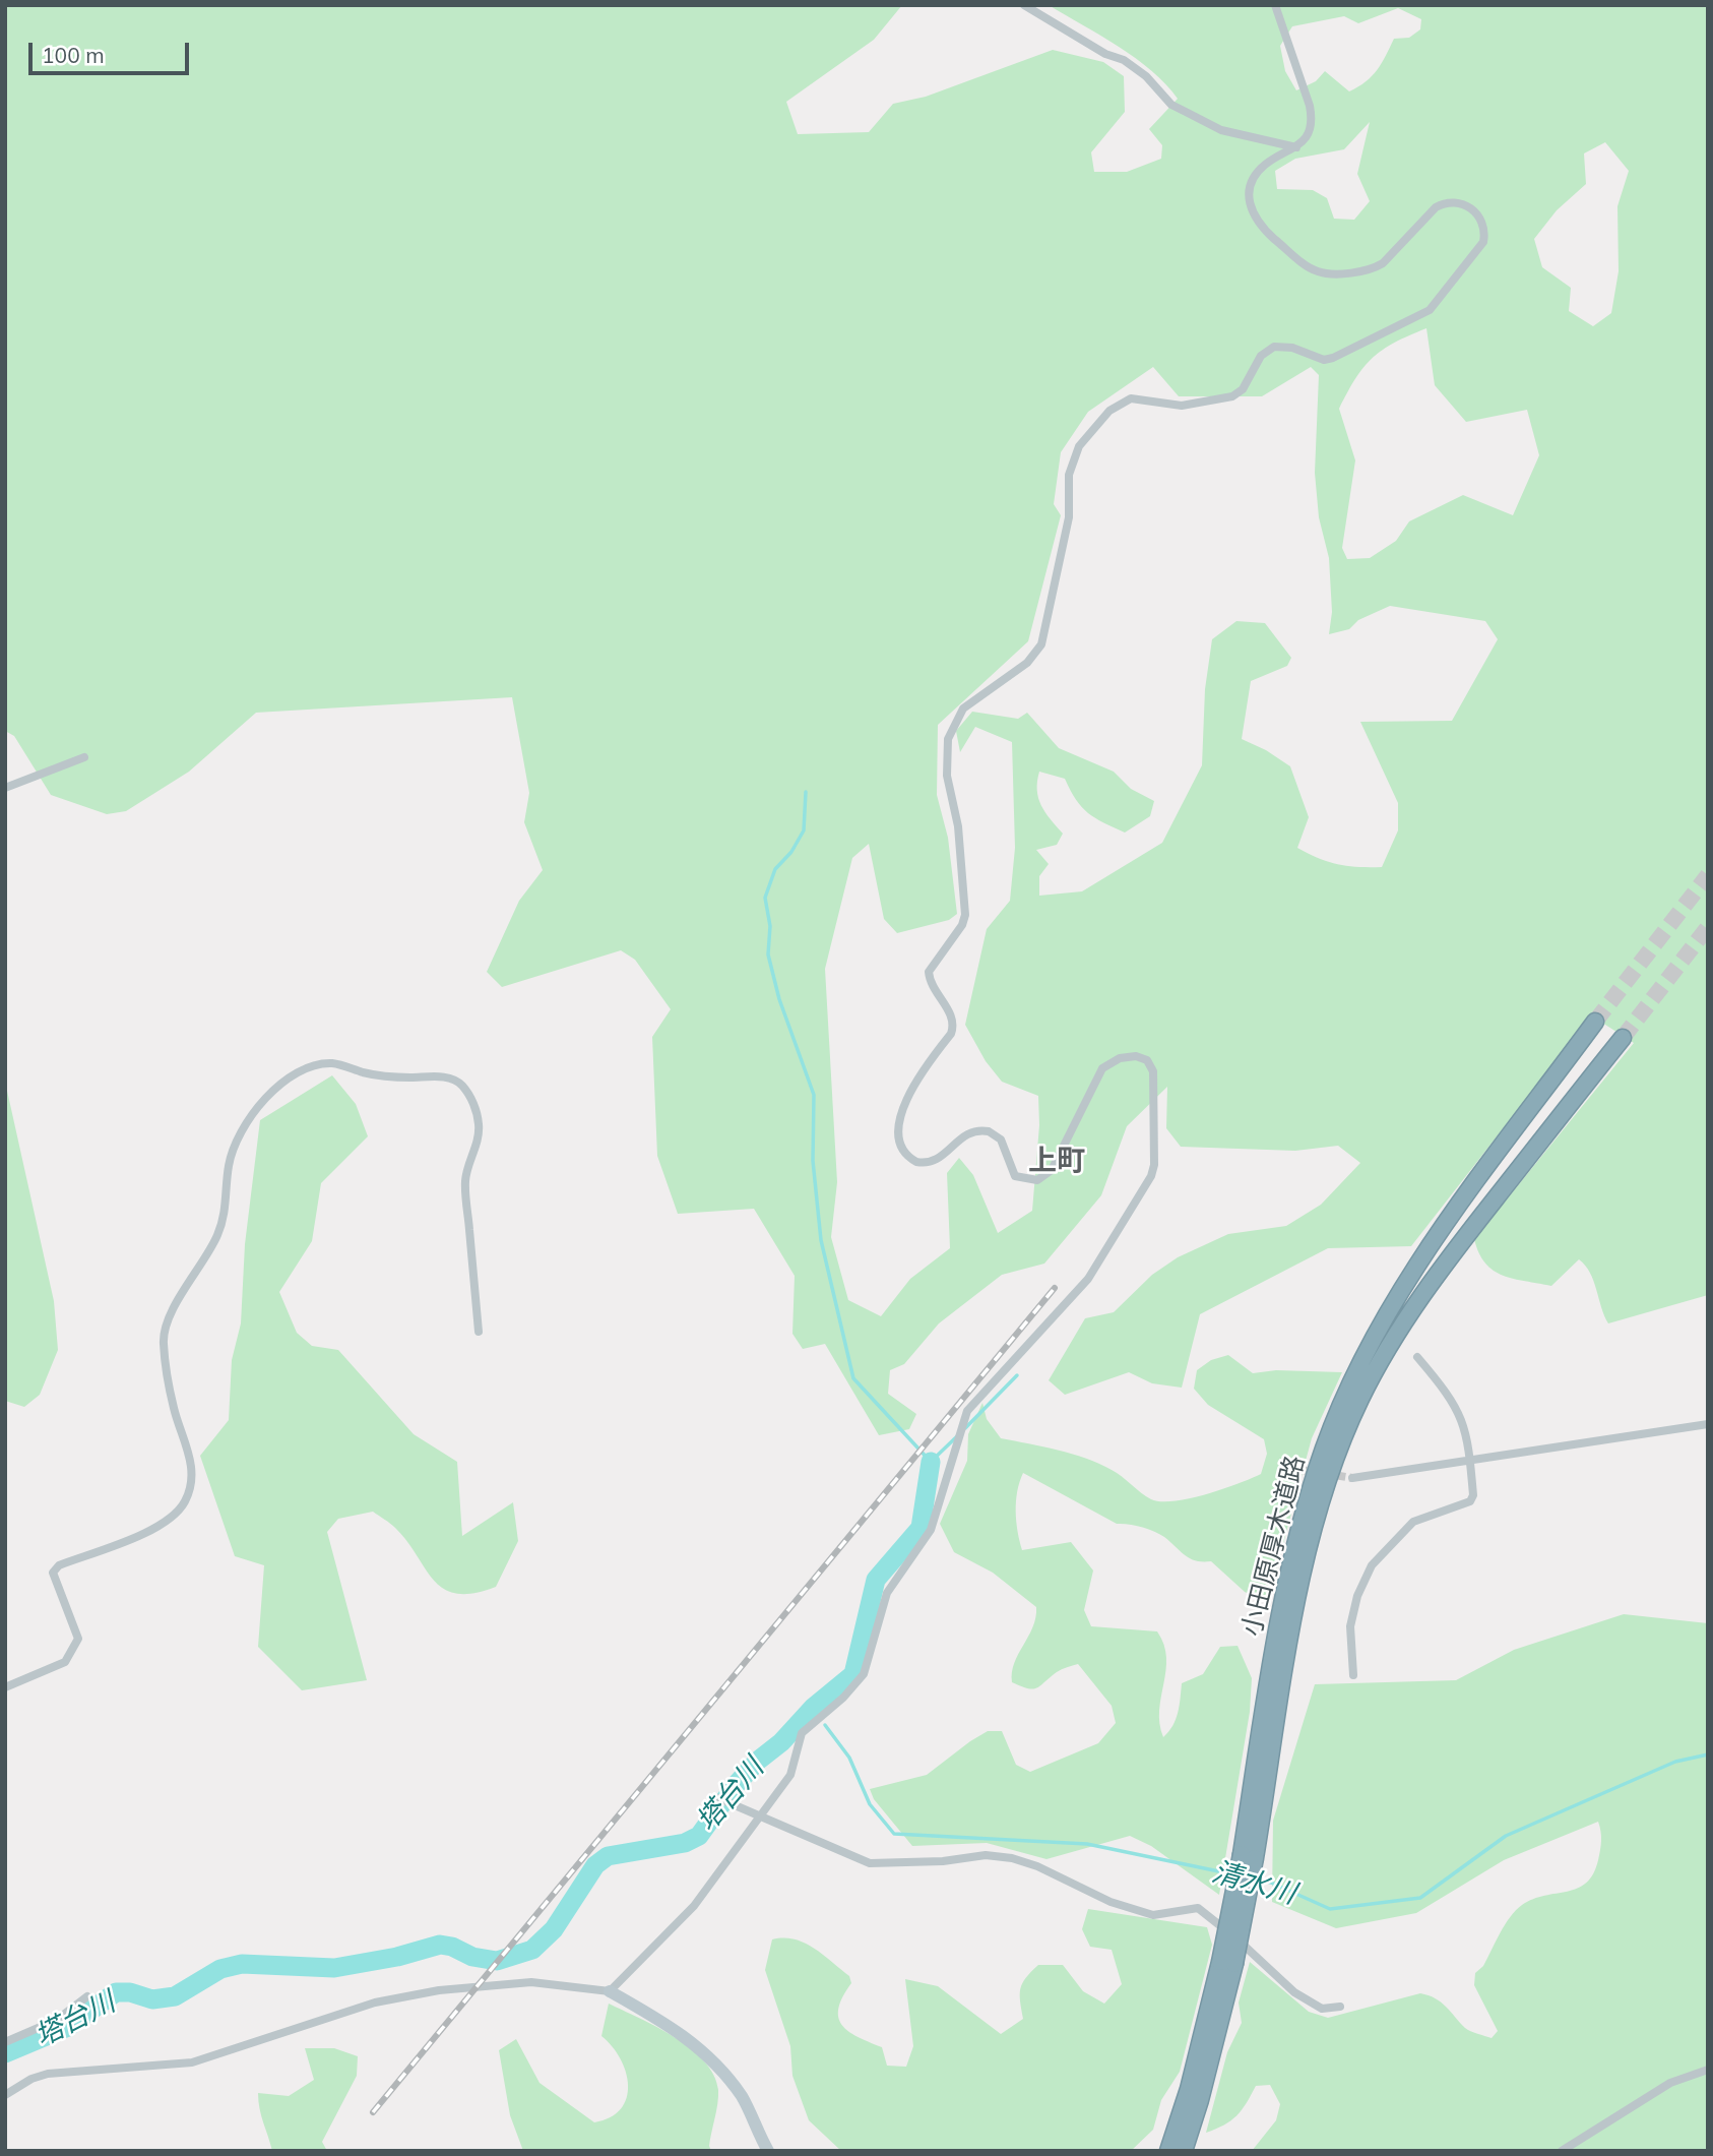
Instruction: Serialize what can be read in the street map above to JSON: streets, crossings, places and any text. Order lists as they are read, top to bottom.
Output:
{
  "streets": {
    "highway": ["小田原厚木道路"]
  },
  "districts": ["上町"],
  "water": ["塔台川", "清水川"],
  "scale_bar": "100 m"
}
